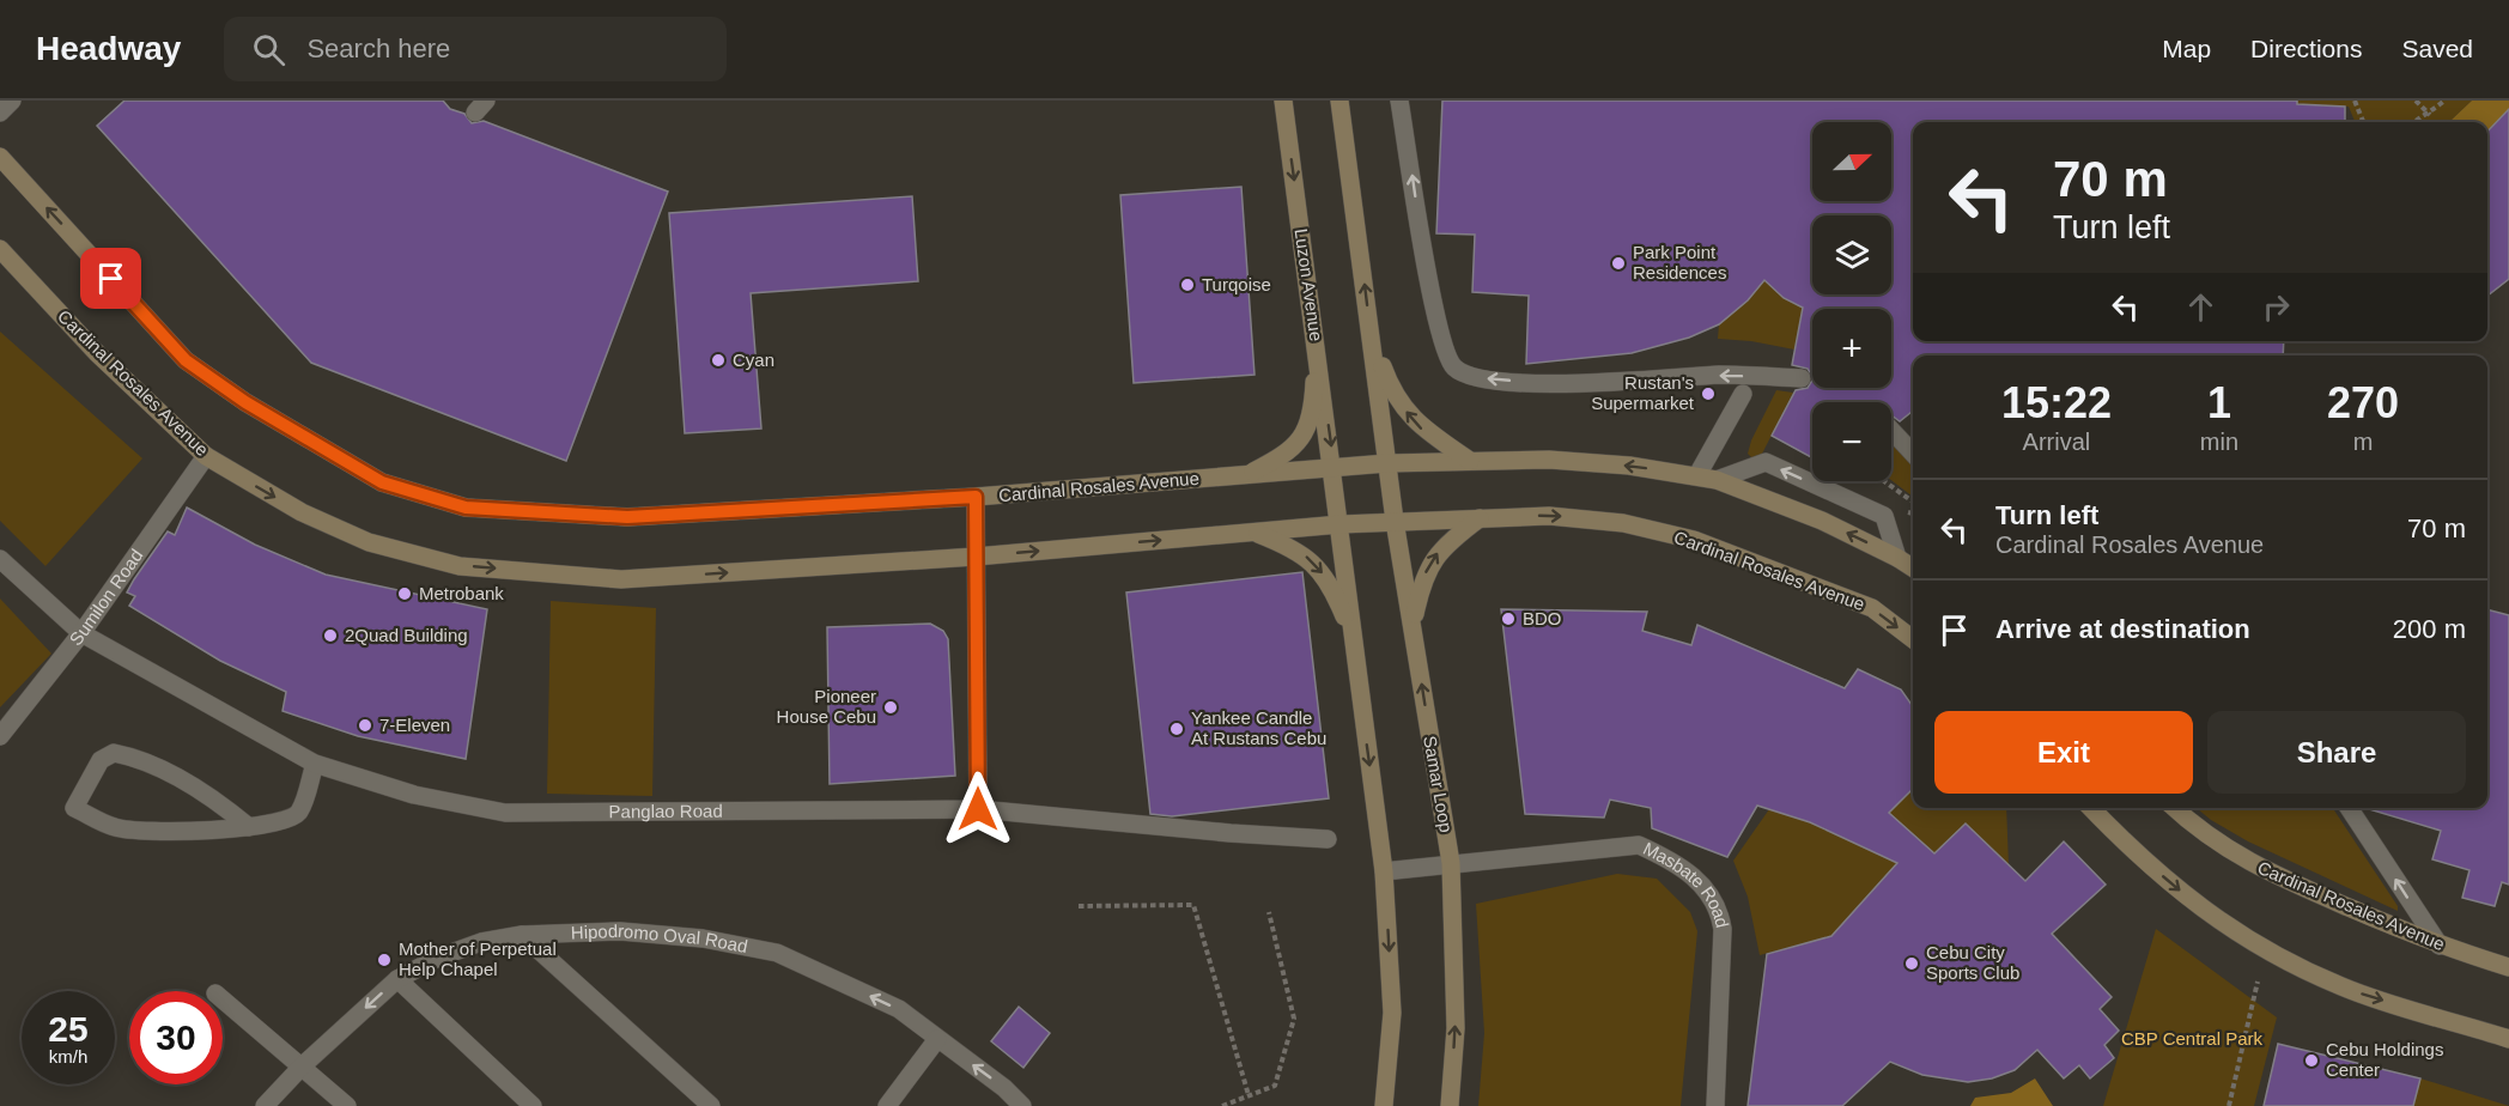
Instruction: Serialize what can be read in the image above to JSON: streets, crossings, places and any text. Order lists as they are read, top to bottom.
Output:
{
  "streets": {
    "main road": ["Luzon Avenue", "Cardinal Rosales Avenue", "Samar Loop"],
    "street": [
      "Sumilon Road",
      "Panglao Road",
      "Masbate Road",
      "Hipodromo Oval Road"
    ]
  },
  "crossings": [
    ["Luzon Avenue", "Cardinal Rosales Avenue"],
    ["Cardinal Rosales Avenue", "Sumilon Road"],
    ["Cardinal Rosales Avenue", "Samar Loop"],
    ["Sumilon Road", "Panglao Road"],
    ["Samar Loop", "Masbate Road"]
  ],
  "one_way": ["Hipodromo Oval Road"],
  "parks": ["CBP Central Park"],
  "places": [
    "Park Point Residences",
    "Turqoise",
    "Cyan",
    "Rustan's Supermarket",
    "Metrobank",
    "BDO",
    "2Quad Building",
    "Pioneer House Cebu",
    "7-Eleven",
    "Yankee Candle At Rustans Cebu",
    "Mother of Perpetual Help Chapel",
    "Cebu City Sports Club",
    "Cebu Holdings Center"
  ],
  "north": "right",
  "page": {
    "header": "Headway",
    "search": "Search here",
    "nav": ["Map", "Directions", "Saved"],
    "map_buttons": ["+", "−"],
    "turn": ["70 m", "Turn left"],
    "eta": [
      "15:22",
      "Arrival",
      "1",
      "min",
      "270",
      "m"
    ],
    "list": [
      {
        "name": "Turn left",
        "note": "Cardinal Rosales Avenue",
        "value": "70 m"
      },
      {
        "name": "Arrive at destination",
        "value": "200 m"
      }
    ],
    "buttons": ["Exit", "Share"],
    "speed": "25 km/h",
    "limit": "30"
  }
}
